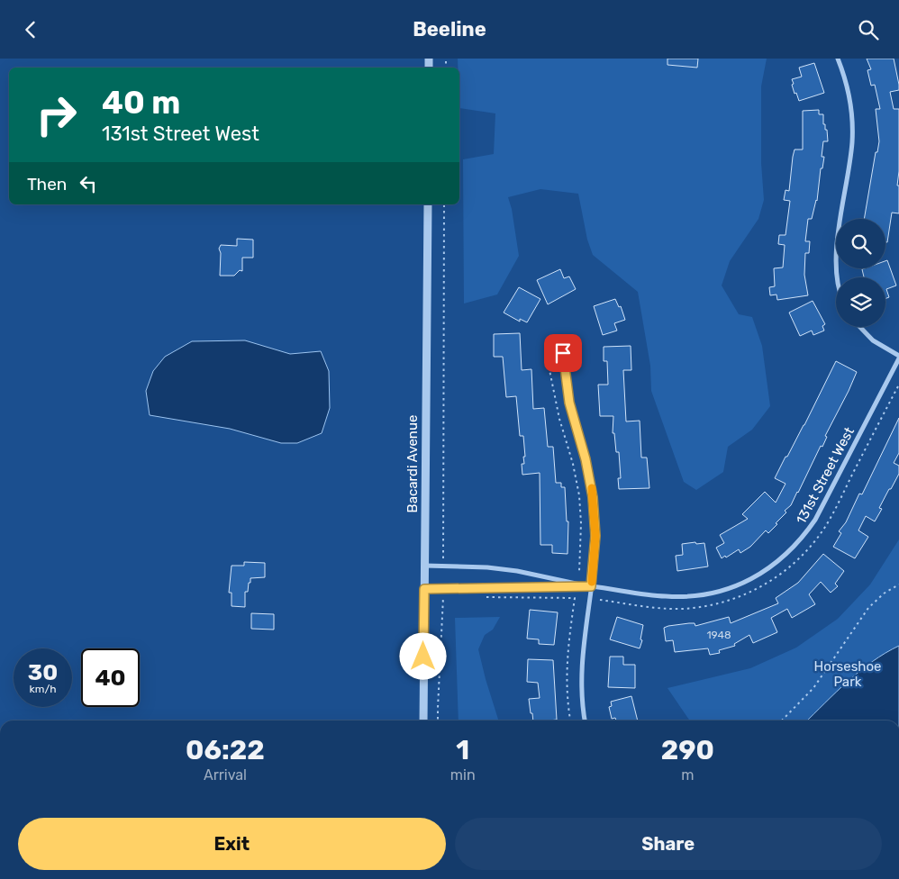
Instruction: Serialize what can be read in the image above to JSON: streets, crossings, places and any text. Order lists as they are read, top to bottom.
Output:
{
  "streets": {
    "street": ["Bacardi Avenue", "131st Street West"]
  },
  "crossings": [
    ["Bacardi Avenue", "131st Street West"]
  ],
  "parks": ["Horseshoe Park"],
  "house_numbers": ["1948"],
  "page": {
    "header": "Beeline",
    "turn": ["40 m", "131st Street West"],
    "then": "Then",
    "speed": "30 km/h",
    "limit": "40",
    "eta": [
      "06:22",
      "Arrival",
      "1",
      "min",
      "290",
      "m"
    ],
    "buttons": ["Exit", "Share"]
  }
}
